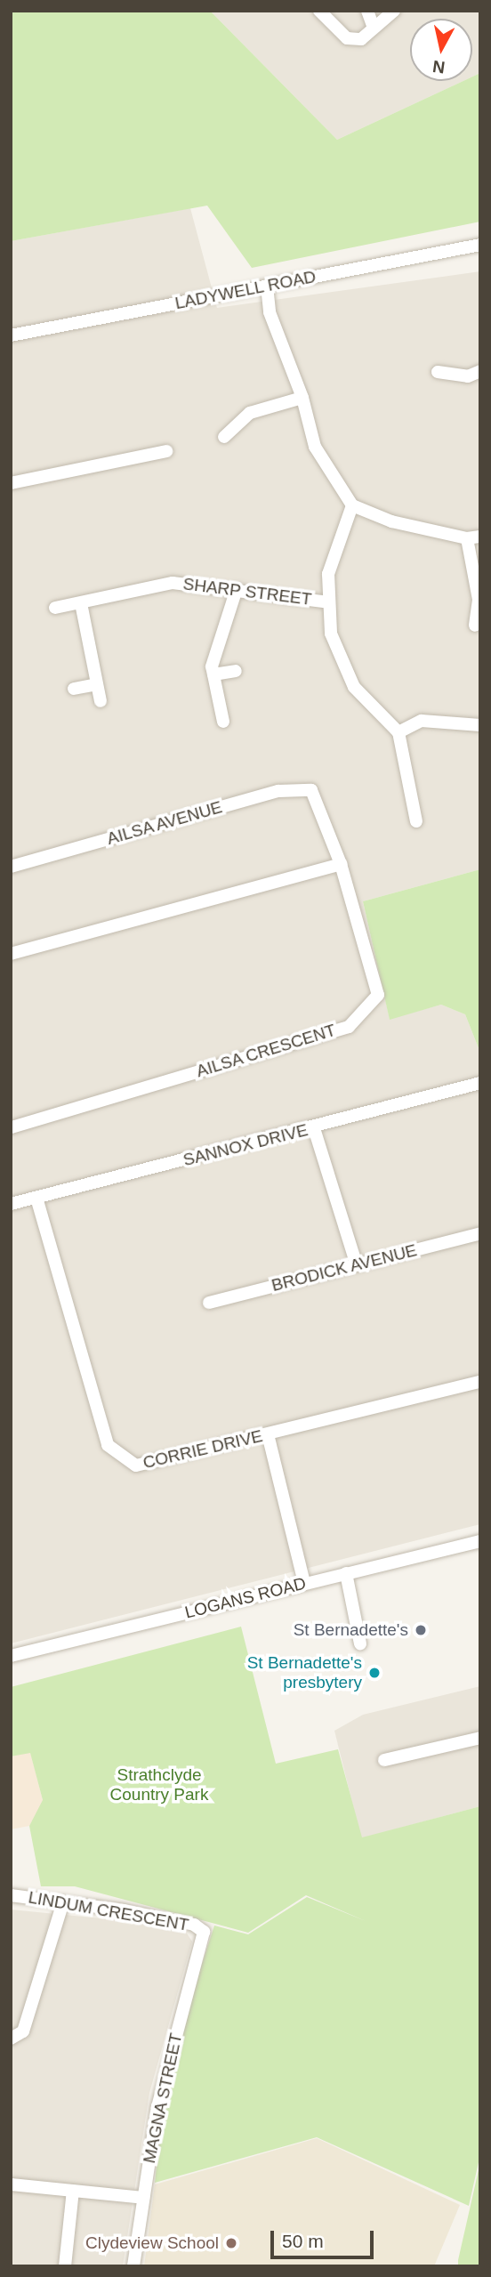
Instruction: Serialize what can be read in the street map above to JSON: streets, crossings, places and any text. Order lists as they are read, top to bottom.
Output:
{
  "streets": {
    "street": [
      "LADYWELL ROAD",
      "SHARP STREET",
      "AILSA AVENUE",
      "AILSA CRESCENT",
      "SANNOX DRIVE",
      "BRODICK AVENUE",
      "CORRIE DRIVE",
      "LOGANS ROAD",
      "LINDUM CRESCENT",
      "MAGNA STREET"
    ]
  },
  "crossings": [
    ["AILSA AVENUE", "AILSA CRESCENT"],
    ["SANNOX DRIVE", "CORRIE DRIVE"],
    ["LINDUM CRESCENT", "MAGNA STREET"]
  ],
  "parks": ["Strathclyde Country Park"],
  "places": ["St Bernadette's", "St Bernadette's presbytery", "Clydeview School"],
  "scale_bar": "50 m",
  "north": "bottom"
}
